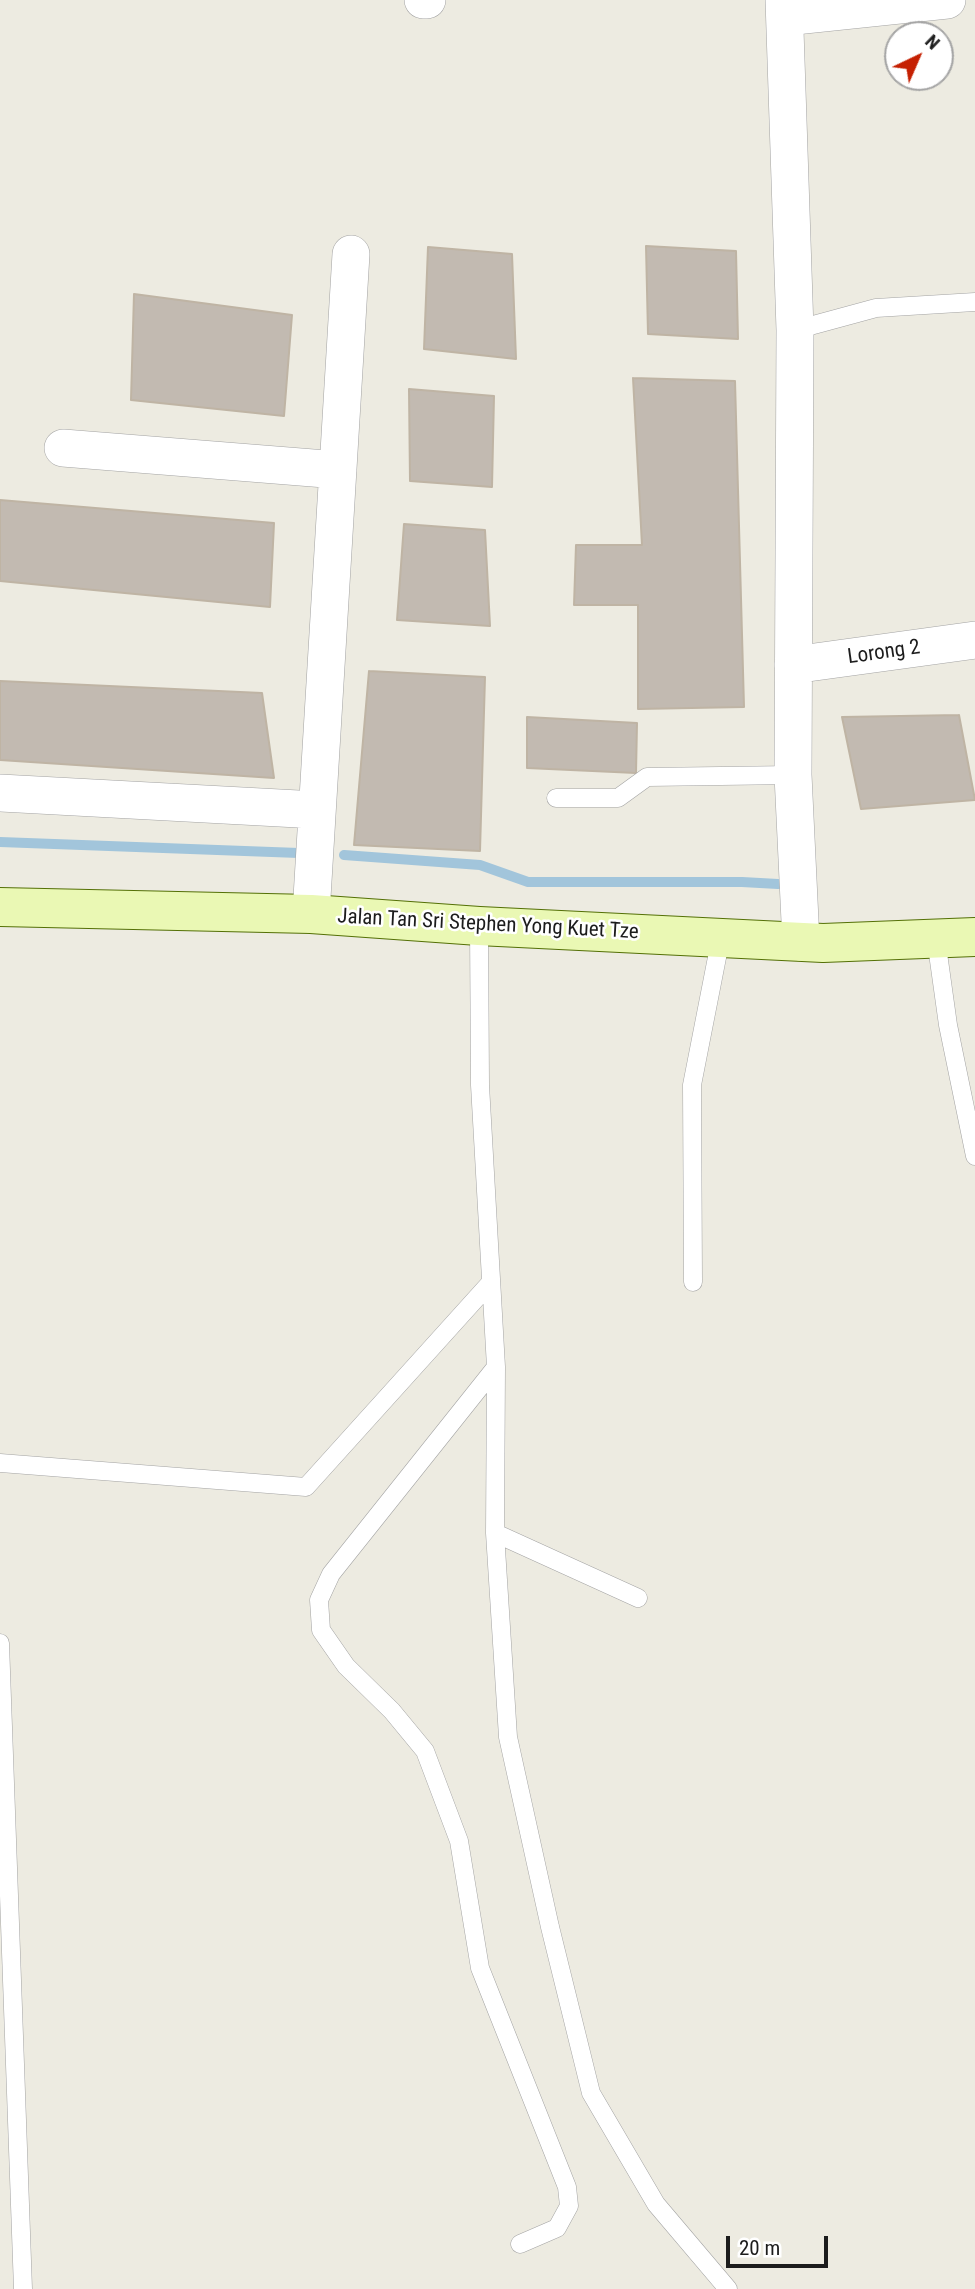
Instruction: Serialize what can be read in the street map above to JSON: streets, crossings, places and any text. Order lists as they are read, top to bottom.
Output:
{
  "streets": {
    "main road": ["Jalan Tan Sri Stephen Yong Kuet Tze"],
    "street": ["Lorong 2"]
  },
  "scale_bar": "20 m",
  "north": "top right"
}
